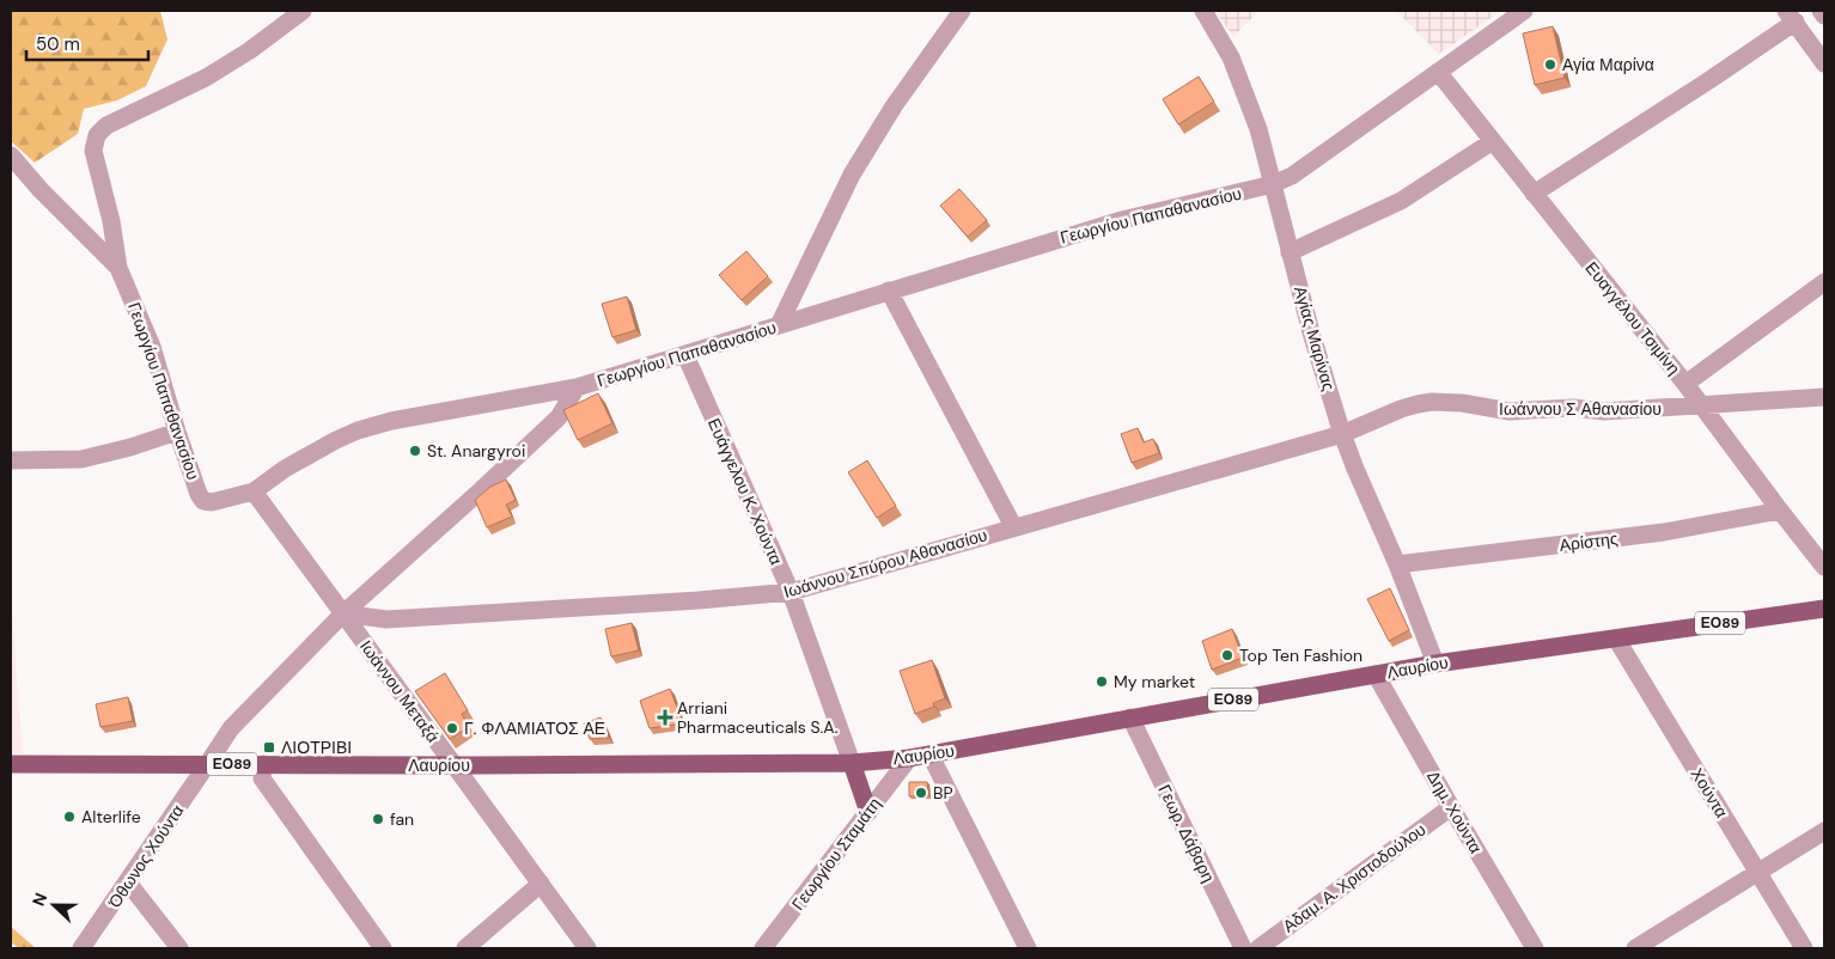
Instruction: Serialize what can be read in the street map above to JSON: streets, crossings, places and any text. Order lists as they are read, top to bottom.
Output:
{
  "streets": {
    "main road": ["ΕΟ89", "Λαυρίου"],
    "street": [
      "Γεωργίου Παπαθανασίου",
      "Ευαγγέλου Τσιμίνη",
      "Αγίας Μαρίνας",
      "Ιωάννου Σ Αθανασίου",
      "Ευάγγελου Κ. Χούντα",
      "Αρίστης",
      "Ιωάννου Σπύρου Αθανασίου",
      "Ιωάννου Μεταξά",
      "Χούντα",
      "Δημ. Χούντα",
      "Γεωρ. Δάβαρη",
      "Γεωργίου Σταμάτη",
      "Όθωνος Χούντα",
      "Αδαμ. Α. Χριστοδούλου"
    ]
  },
  "crossings": [
    ["Γεωργίου Παπαθανασίου", "Ευαγγέλου Τσιμίνη"],
    ["Γεωργίου Παπαθανασίου", "Αγίας Μαρίνας"],
    ["Γεωργίου Παπαθανασίου", "Ευάγγελου Κ. Χούντα"],
    ["Γεωργίου Παπαθανασίου", "Ιωάννου Μεταξά"],
    ["Γεωργίου Παπαθανασίου", "Όθωνος Χούντα"],
    ["Ευαγγέλου Τσιμίνη", "Ιωάννου Σ Αθανασίου"],
    ["Ευαγγέλου Τσιμίνη", "Αρίστης"],
    ["Αγίας Μαρίνας", "Ιωάννου Σ Αθανασίου"],
    ["Αγίας Μαρίνας", "Αρίστης"],
    ["Αγίας Μαρίνας", "Ιωάννου Σπύρου Αθανασίου"],
    ["Αγίας Μαρίνας", "Λαυρίου"],
    ["Ιωάννου Σ Αθανασίου", "Ιωάννου Σπύρου Αθανασίου"],
    ["Ευάγγελου Κ. Χούντα", "Ιωάννου Σπύρου Αθανασίου"],
    ["Ευάγγελου Κ. Χούντα", "Λαυρίου"],
    ["Ιωάννου Σπύρου Αθανασίου", "Ιωάννου Μεταξά"],
    ["Ιωάννου Σπύρου Αθανασίου", "Όθωνος Χούντα"],
    ["Λαυρίου", "Ιωάννου Μεταξά"],
    ["Λαυρίου", "Χούντα"],
    ["Λαυρίου", "Δημ. Χούντα"],
    ["Λαυρίου", "Γεωρ. Δάβαρη"],
    ["Λαυρίου", "Γεωργίου Σταμάτη"],
    ["Λαυρίου", "Όθωνος Χούντα"],
    ["Ιωάννου Μεταξά", "Όθωνος Χούντα"],
    ["Δημ. Χούντα", "Αδαμ. Α. Χριστοδούλου"]
  ],
  "places": {
    "other": [
      "Αγία Μαρίνα",
      "St. Anargyroi",
      "Top Ten Fashion",
      "My market",
      "Γ. ΦΛΑΜΙΑΤΟΣ ΑΕ",
      "BP",
      "Alterlife",
      "fan"
    ],
    "health": ["Arriani Pharmaceuticals S.A."],
    "transit": ["ΛΙΟΤΡΙΒΙ"]
  },
  "scale_bar": "50 m",
  "north": "left"
}
